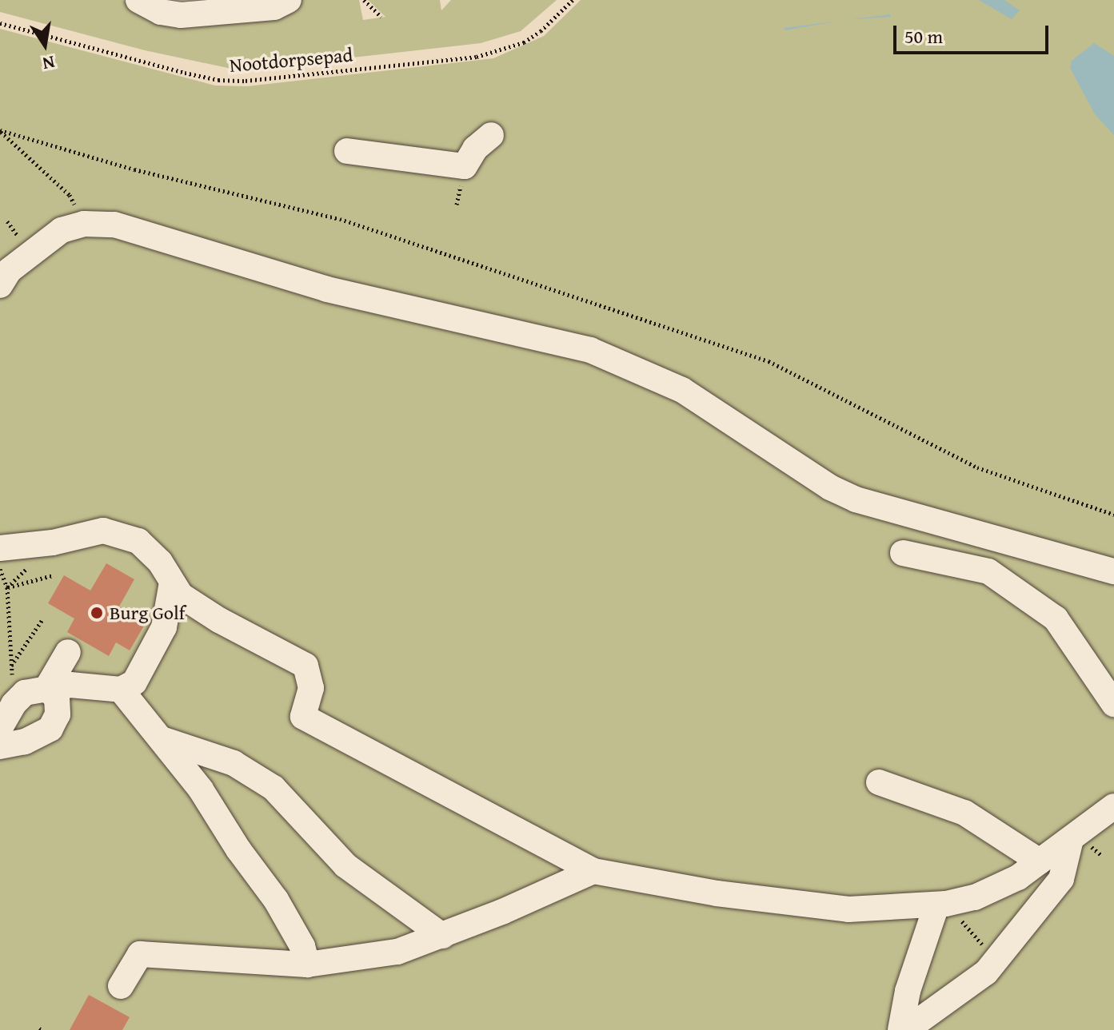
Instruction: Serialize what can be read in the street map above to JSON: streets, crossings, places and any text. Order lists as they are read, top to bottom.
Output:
{
  "streets": {
    "path": ["Nootdorpsepad"]
  },
  "places": ["Burg Golf"],
  "scale_bar": "50 m",
  "north": "bottom"
}
